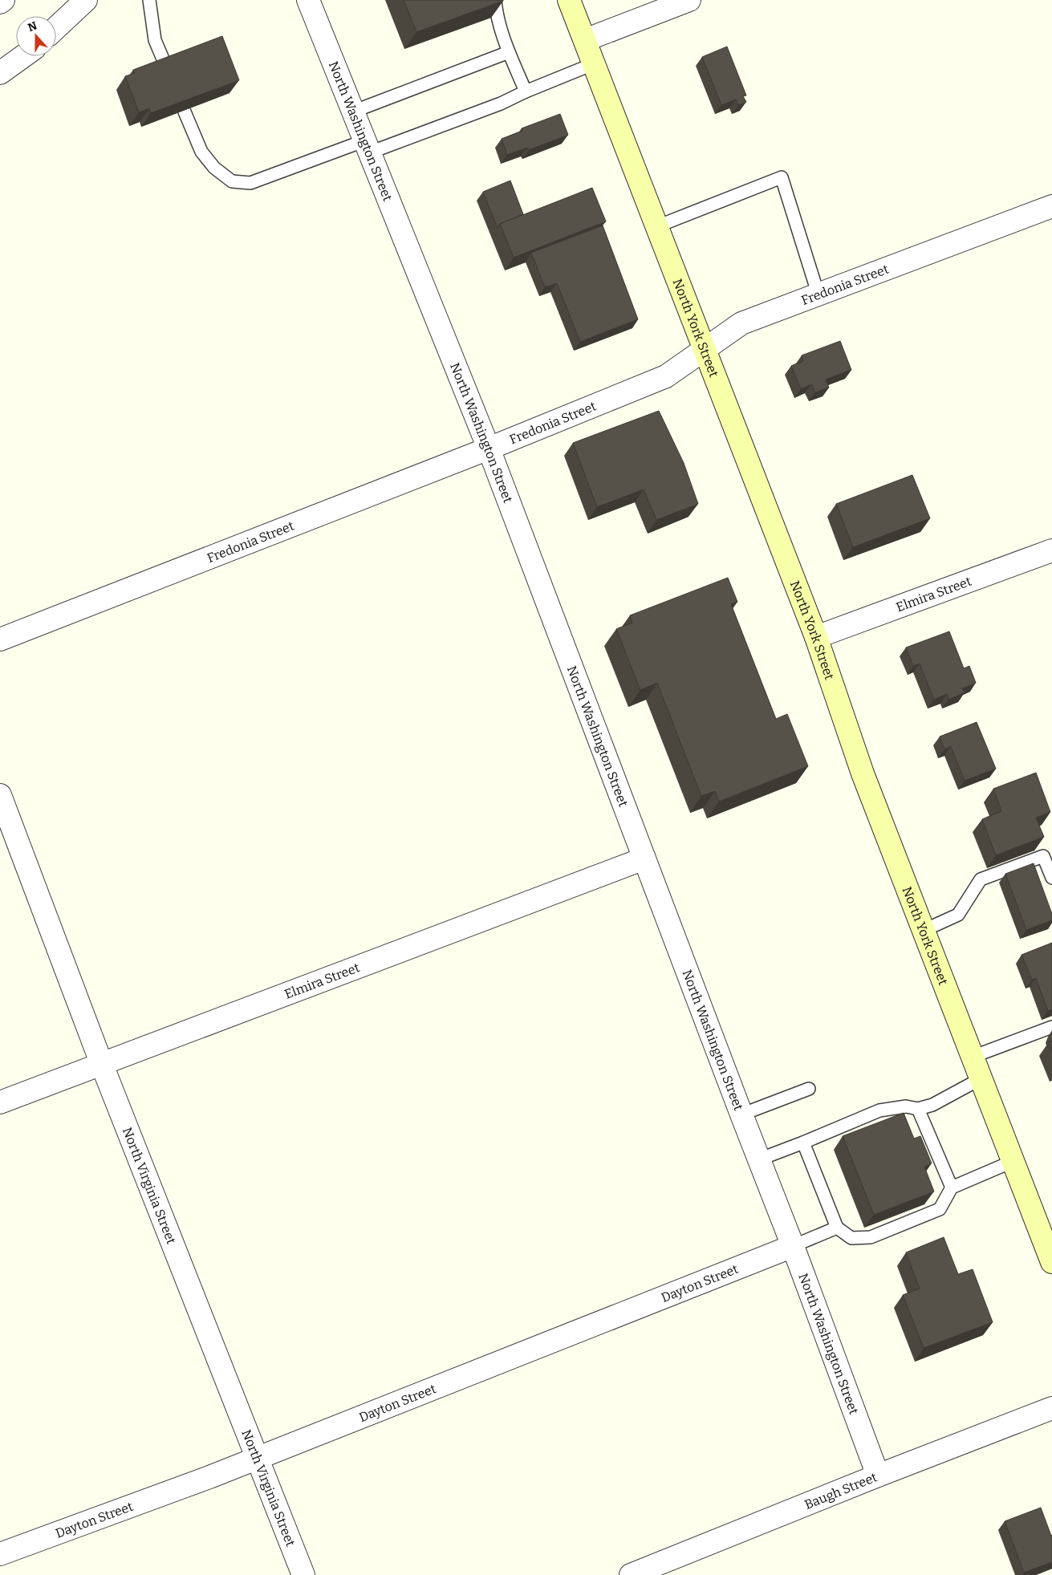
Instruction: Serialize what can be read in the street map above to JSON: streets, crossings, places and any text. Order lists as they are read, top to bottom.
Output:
{
  "streets": {
    "main road": ["North York Street"],
    "street": [
      "North Washington Street",
      "Fredonia Street",
      "Elmira Street",
      "North Virginia Street",
      "Dayton Street",
      "Baugh Street"
    ]
  },
  "crossings": [
    ["North Washington Street", "Fredonia Street"],
    ["North Washington Street", "Elmira Street"],
    ["North Washington Street", "Dayton Street"],
    ["North Washington Street", "Baugh Street"],
    ["Fredonia Street", "North York Street"],
    ["North York Street", "Elmira Street"],
    ["Elmira Street", "North Virginia Street"],
    ["North Virginia Street", "Dayton Street"]
  ],
  "north": "top"
}
